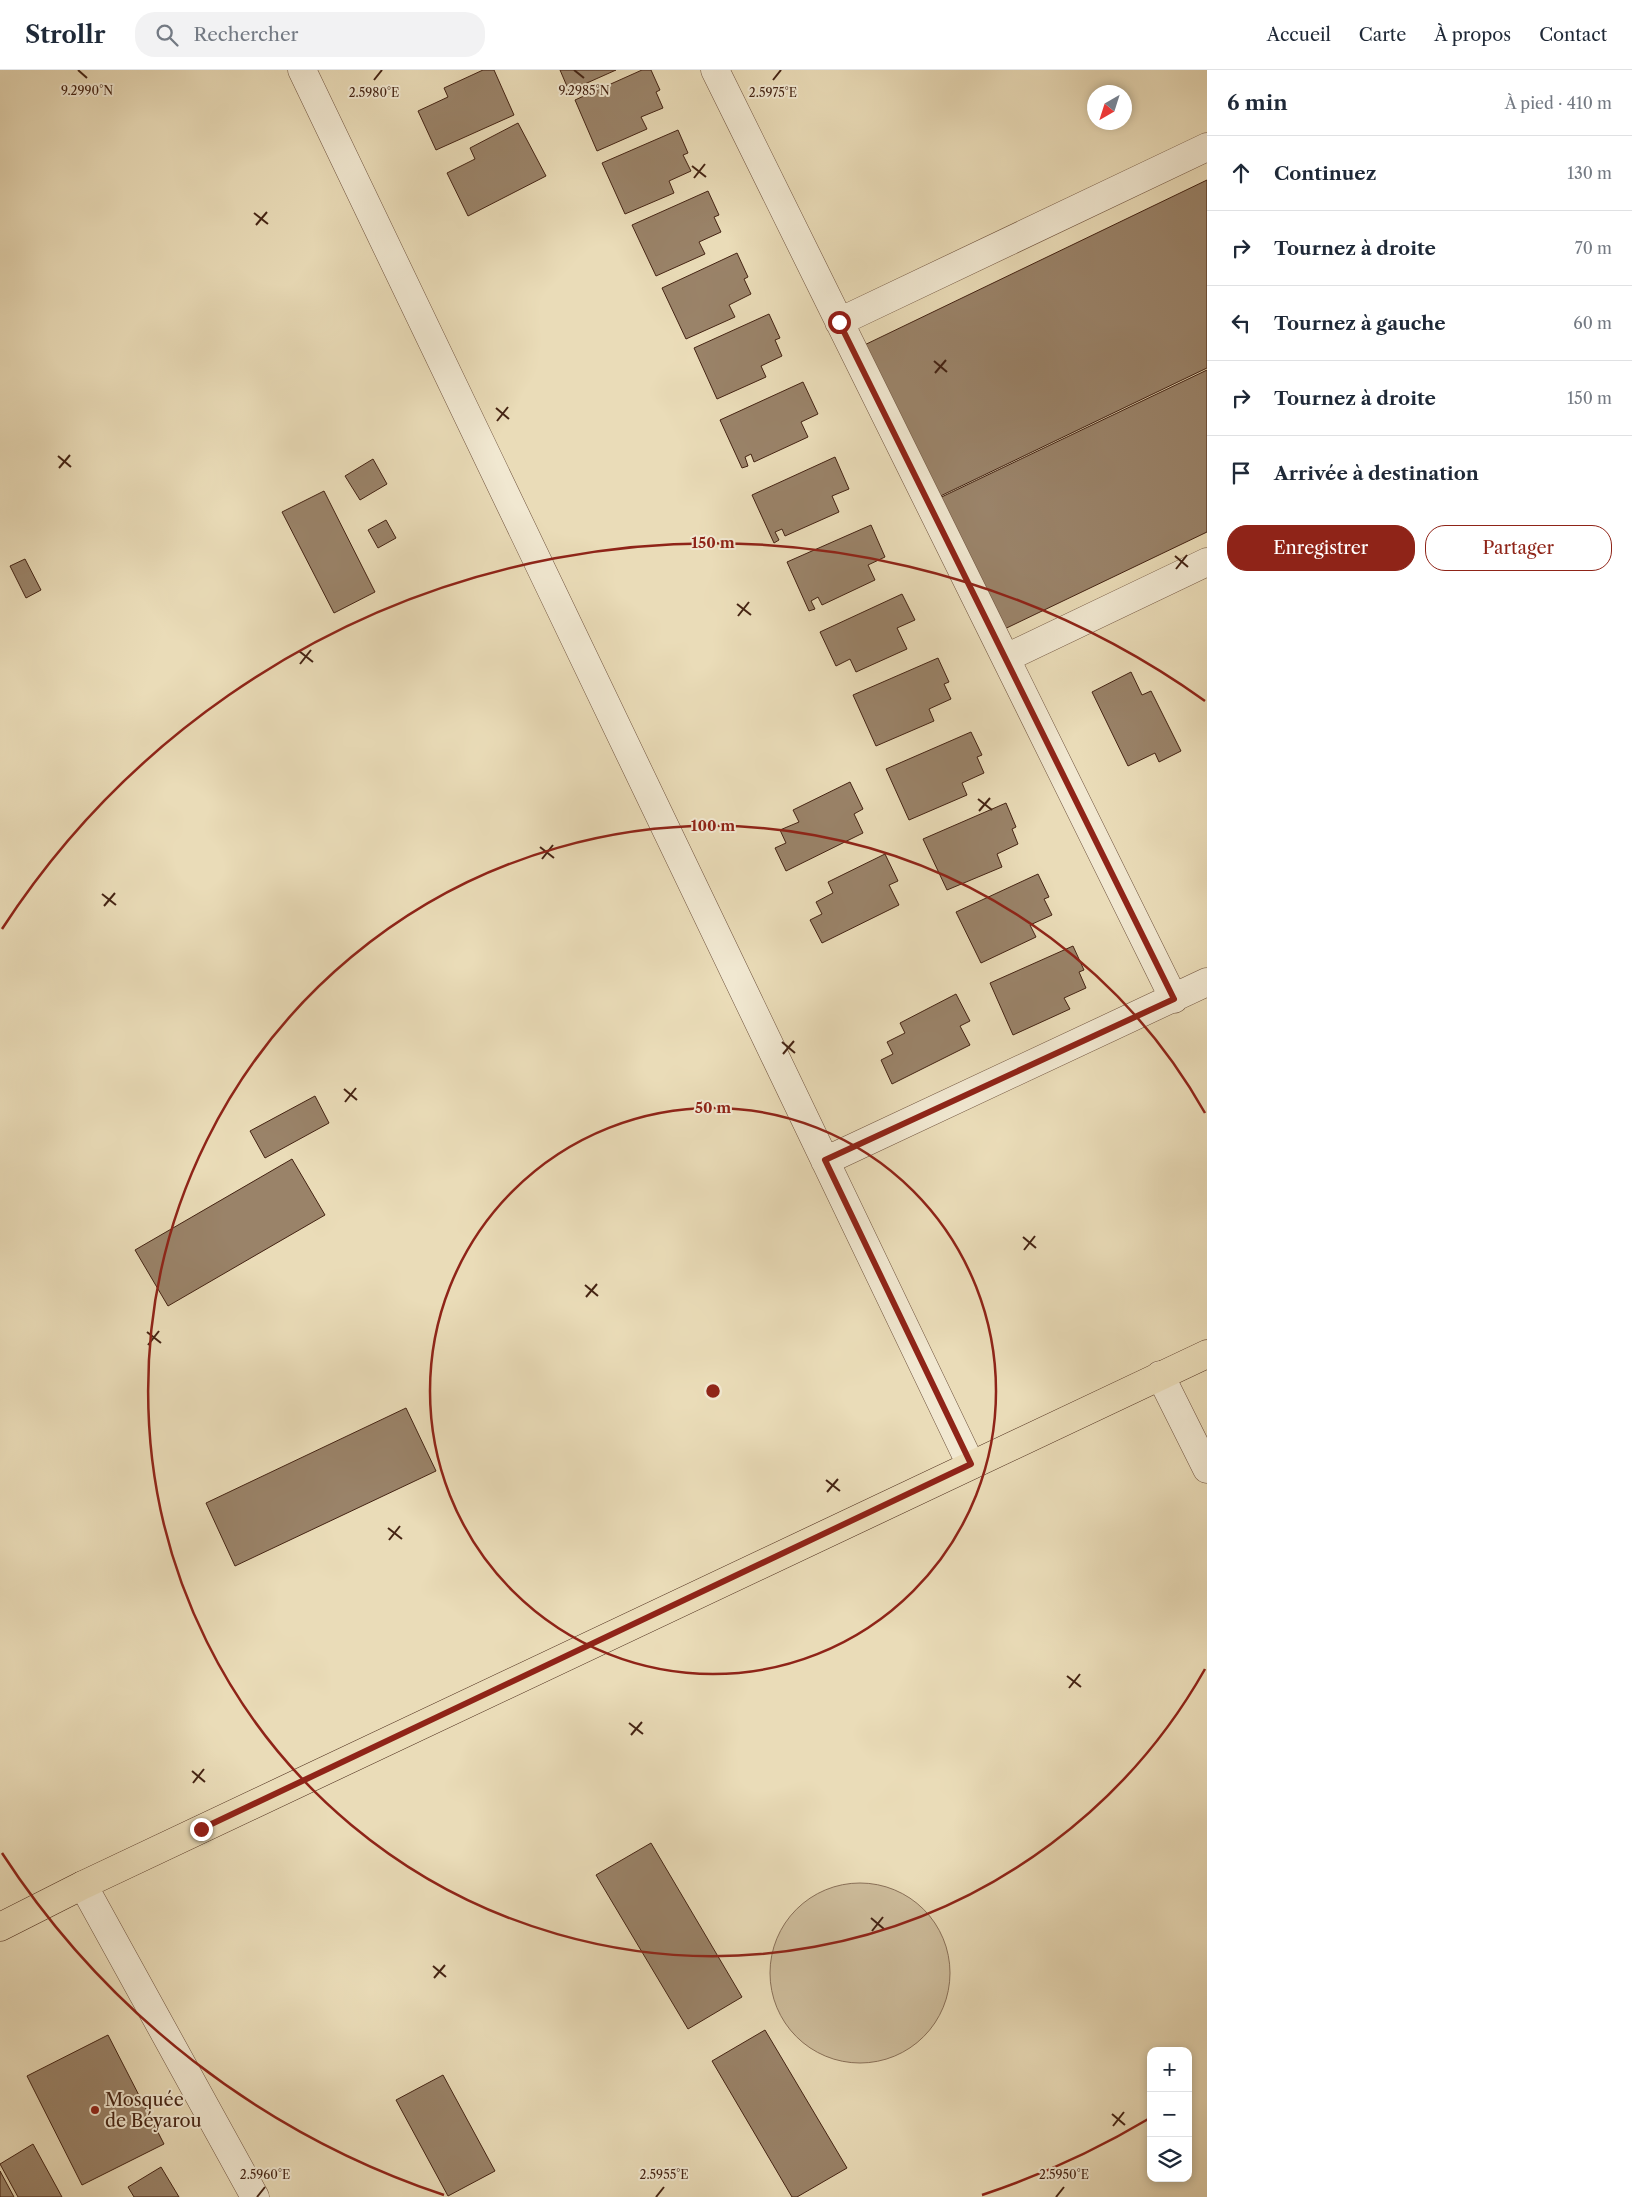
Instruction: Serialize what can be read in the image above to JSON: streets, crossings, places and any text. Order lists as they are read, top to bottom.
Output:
{
  "places": ["Mosquée de Béyarou"],
  "north": "bottom left",
  "page": {
    "header": "Strollr",
    "search": "Rechercher",
    "nav": [
      "Accueil",
      "Carte",
      "À propos",
      "Contact"
    ],
    "heading": ["6 min", "À pied · 410 m"],
    "list": [
      ["Continuez", "130 m"],
      ["Tournez à droite", "70 m"],
      ["Tournez à gauche", "60 m"],
      ["Tournez à droite", "150 m"],
      "Arrivée à destination"
    ],
    "buttons": ["Enregistrer", "Partager"],
    "map_buttons": ["+", "−"]
  },
  "coordinates": [
    "9.2990°N",
    "9.2985°N",
    "2.5980°E",
    "2.5975°E",
    "2.5960°E",
    "2.5955°E",
    "2.5950°E"
  ],
  "rings": ["150 m", "100 m", "50 m"]
}
